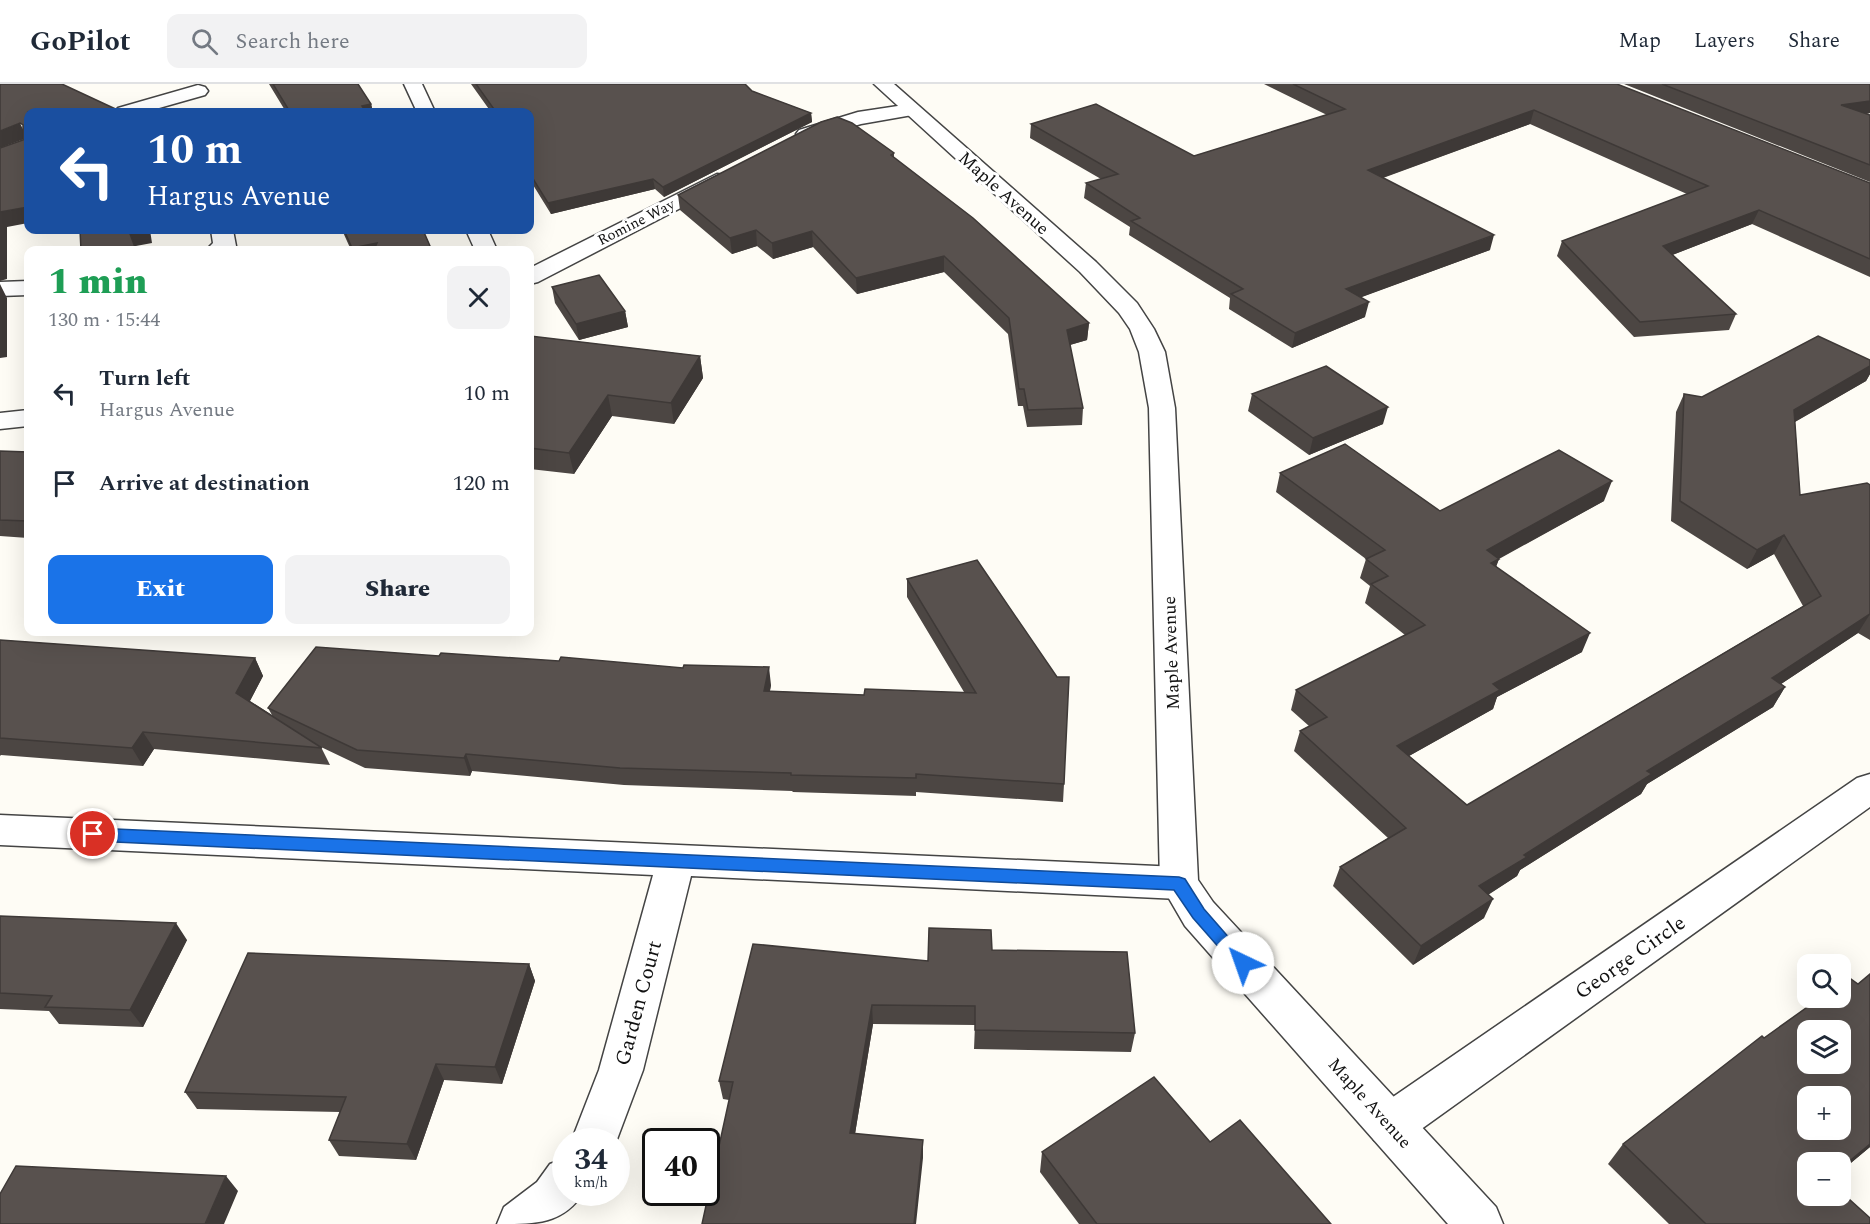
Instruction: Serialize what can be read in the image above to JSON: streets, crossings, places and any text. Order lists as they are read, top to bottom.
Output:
{
  "streets": {
    "street": [
      "Maple Avenue",
      "Romine Way",
      "George Circle",
      "Garden Court"
    ]
  },
  "crossings": [
    ["Maple Avenue", "George Circle"]
  ],
  "page": {
    "header": "GoPilot",
    "search": "Search here",
    "nav": ["Map", "Layers", "Share"],
    "turn": ["10 m", "Hargus Avenue"],
    "heading": ["1 min", "130 m · 15:44"],
    "list": [
      {
        "name": "Turn left",
        "note": "Hargus Avenue",
        "value": "10 m"
      },
      {
        "name": "Arrive at destination",
        "value": "120 m"
      }
    ],
    "buttons": ["Exit", "Share"],
    "map_buttons": ["+", "−"],
    "speed": "34 km/h",
    "limit": "40"
  }
}
